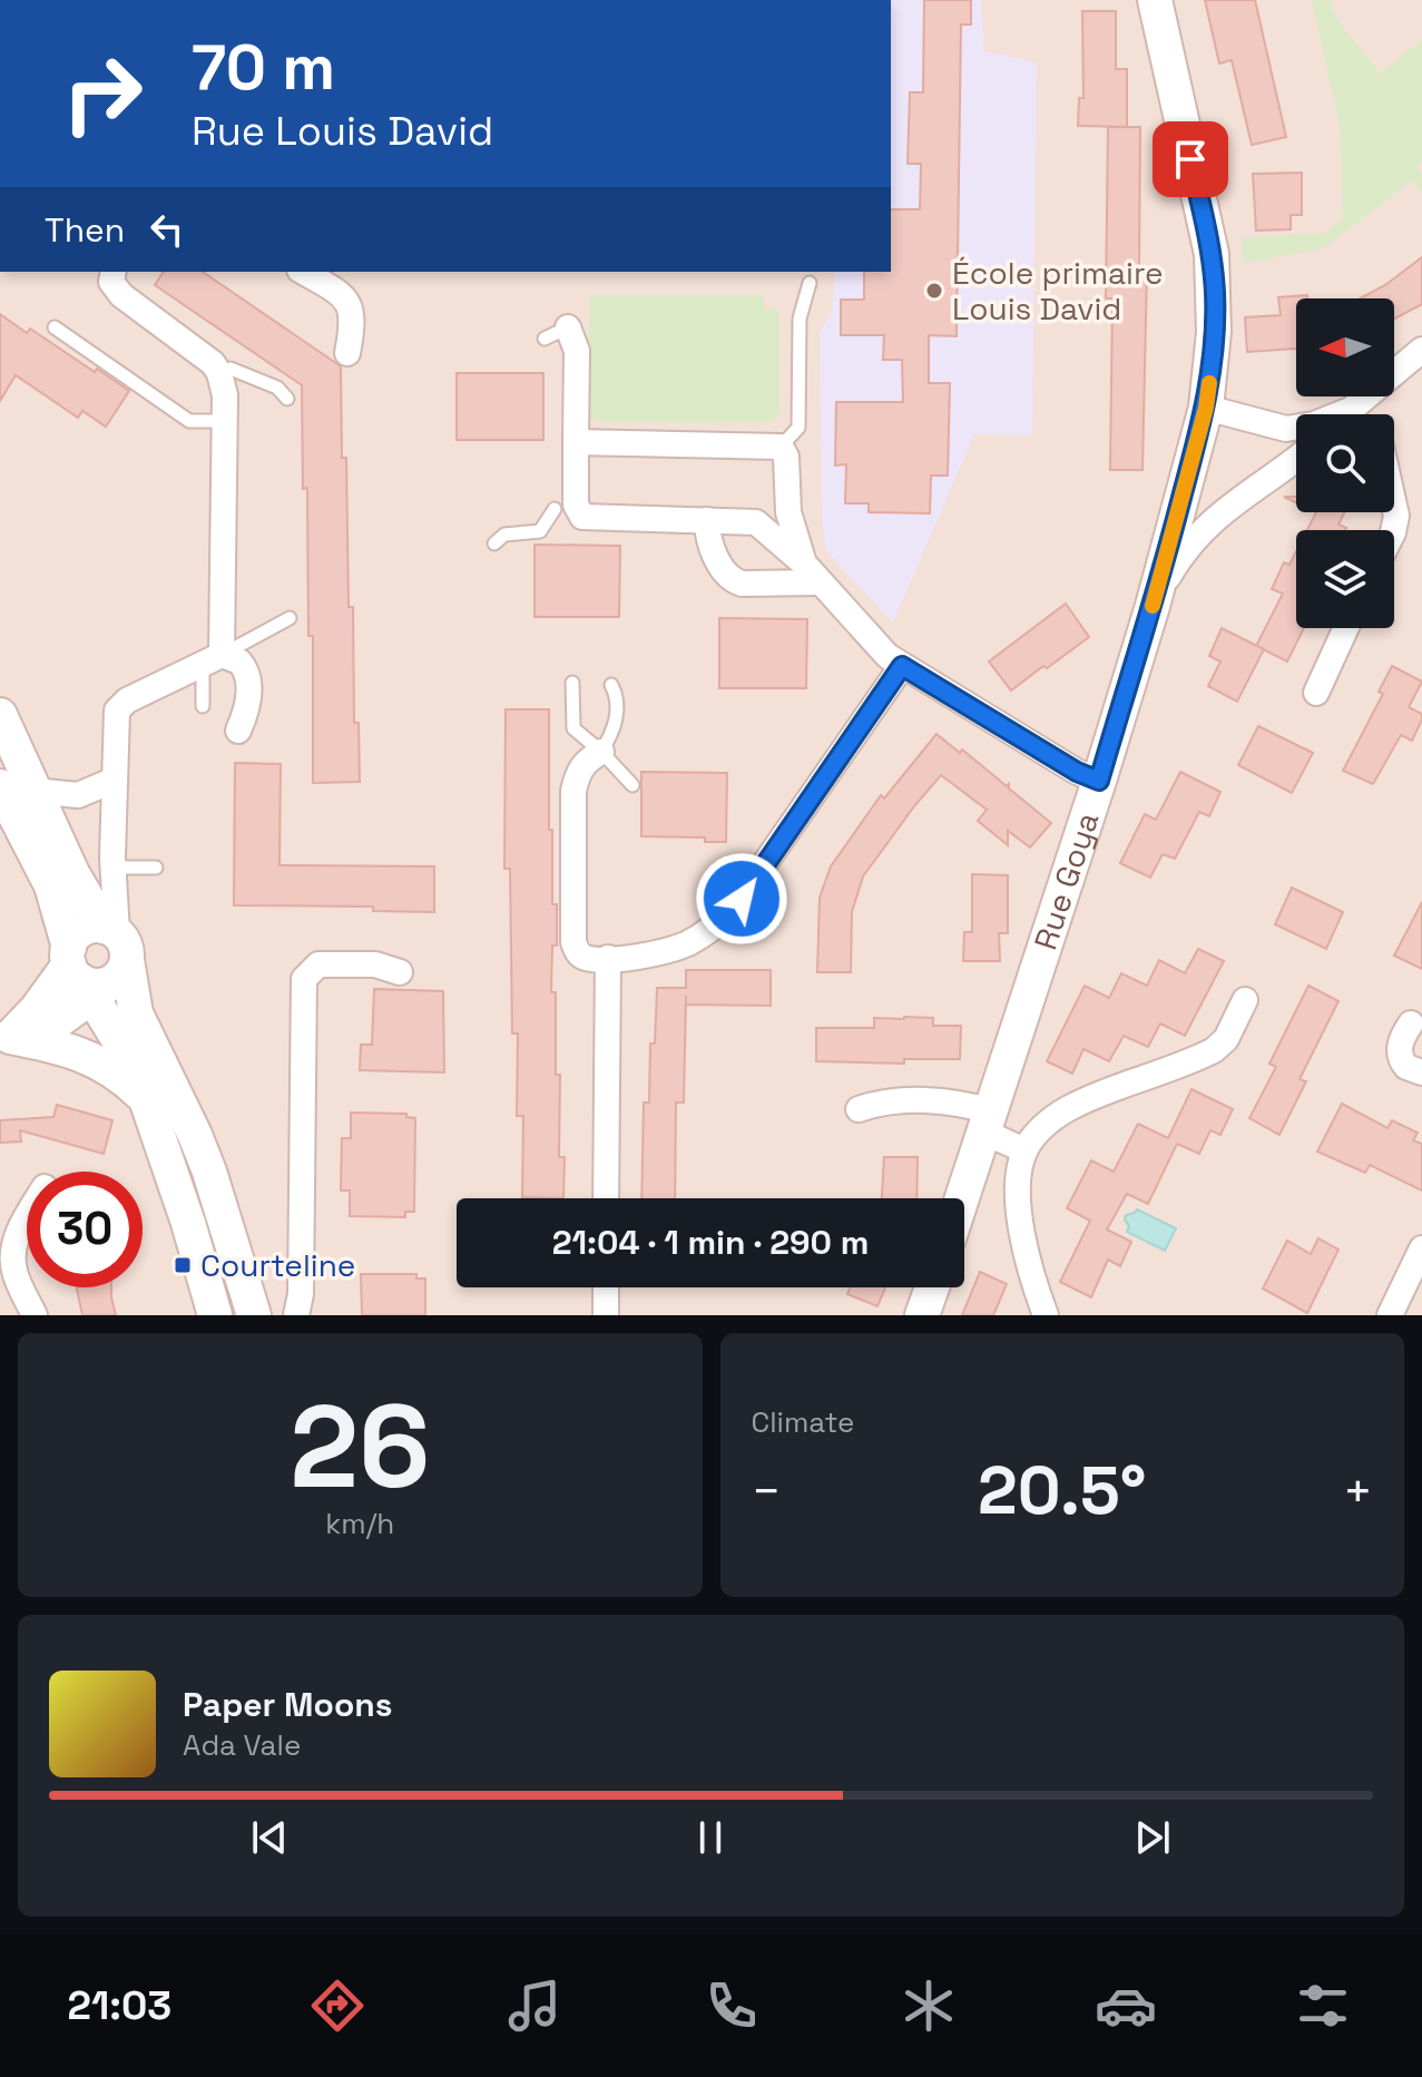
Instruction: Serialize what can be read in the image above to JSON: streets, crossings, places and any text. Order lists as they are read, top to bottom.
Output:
{
  "streets": {
    "street": ["Rue Goya"]
  },
  "places": {
    "other": ["École primaire Louis David"],
    "transit": ["Courteline"]
  },
  "north": "left",
  "page": {
    "turn": ["70 m", "Rue Louis David"],
    "then": "Then",
    "limit": "30",
    "trip": "21:04 · 1 min · 290 m",
    "tile": [
      ["26", "km/h"],
      "Climate"
    ],
    "heat": ["−", "20.5°", "+"],
    "song": ["Paper Moons", "Ada Vale"],
    "tabs": "21:03"
  }
}
